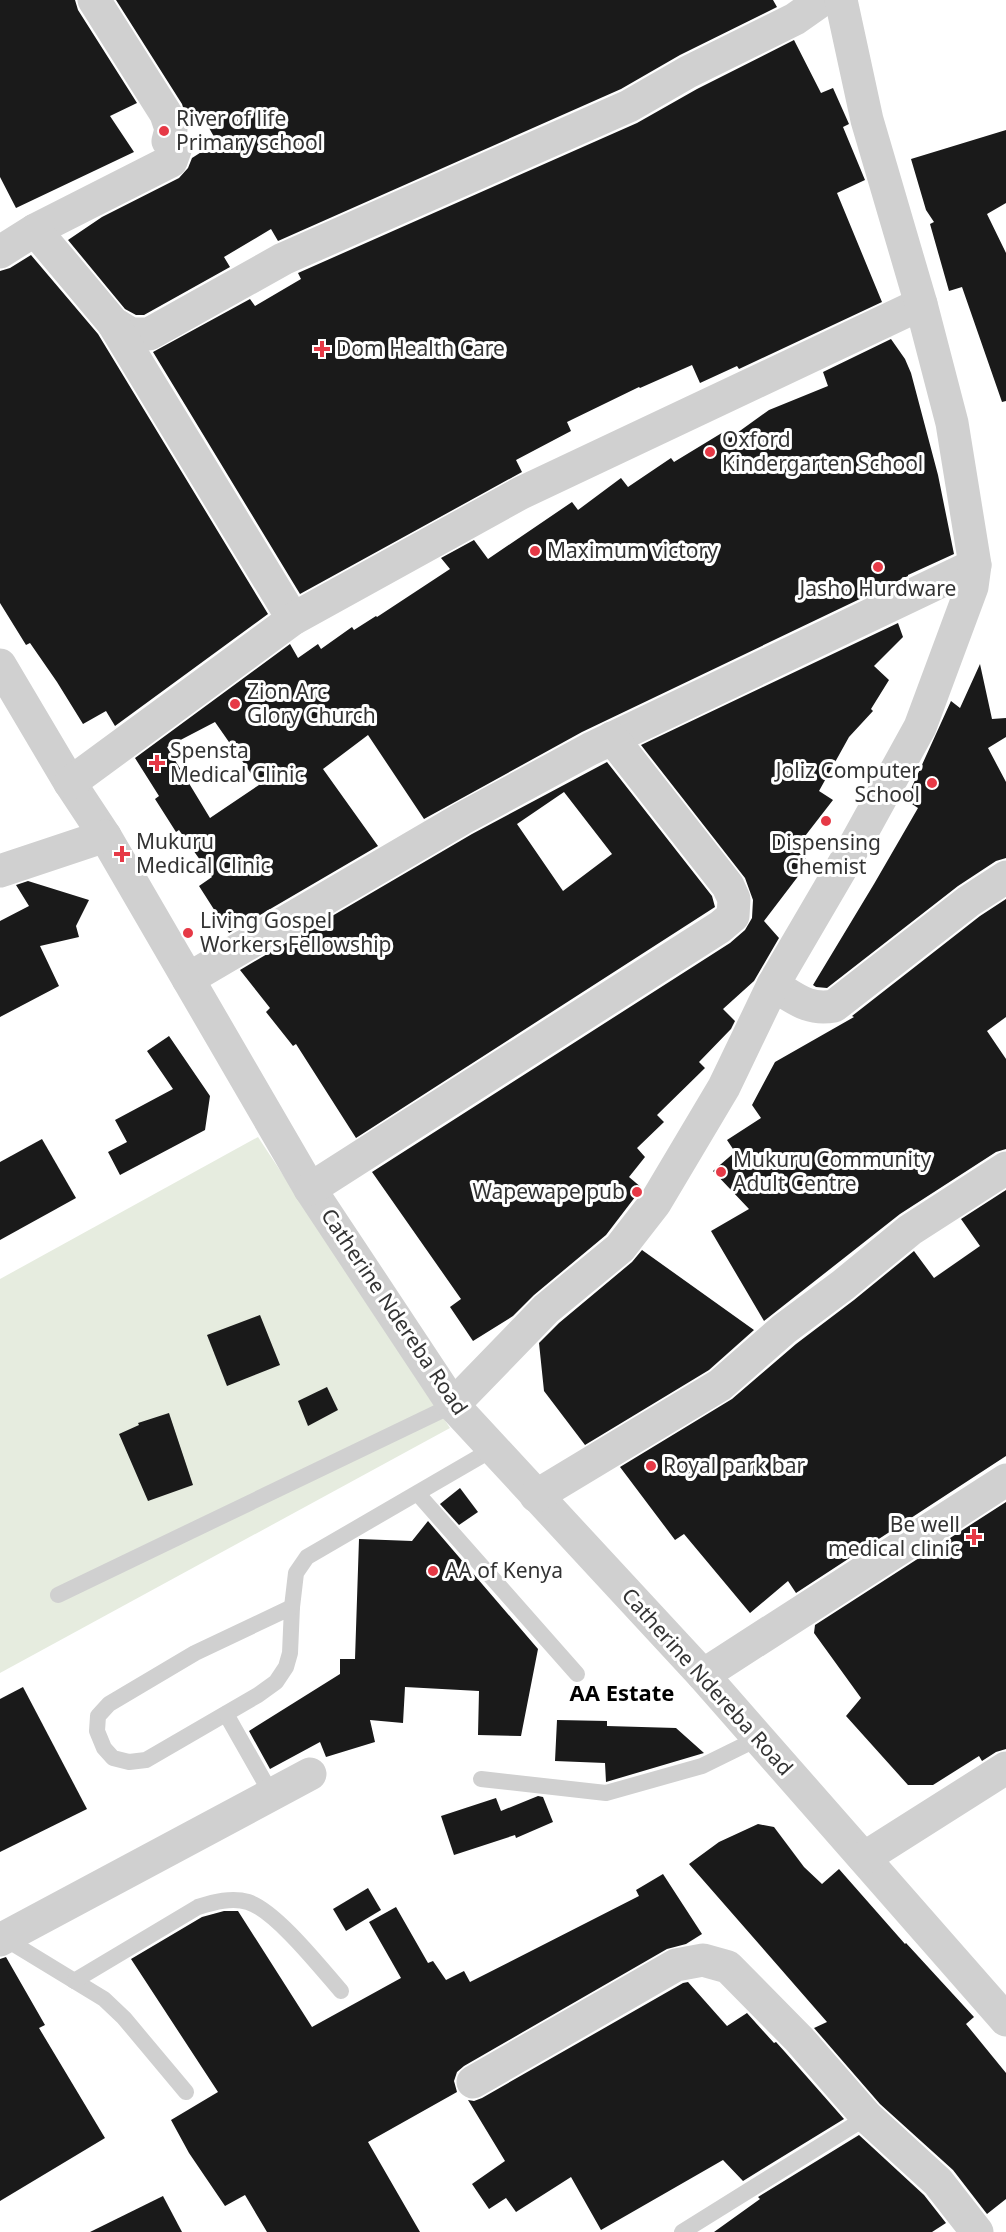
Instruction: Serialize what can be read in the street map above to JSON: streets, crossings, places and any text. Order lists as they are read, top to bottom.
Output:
{
  "streets": {
    "street": ["Catherine Ndereba Road"]
  },
  "districts": ["AA Estate"],
  "places": {
    "other": [
      "River of life Primary school",
      "Oxford Kindergarten School",
      "Maximum victory",
      "Jasho Hurdware",
      "Zion Arc Glory Church",
      "Joliz Computer School",
      "Dispensing Chemist",
      "Living Gospel Workers Fellowship",
      "Mukuru Community Adult Centre",
      "Wapewape pub",
      "Royal park bar",
      "AA of Kenya"
    ],
    "health": [
      "Dom Health Care",
      "Spensta Medical Clinic",
      "Mukuru Medical Clinic",
      "Be well medical clinic"
    ]
  }
}
